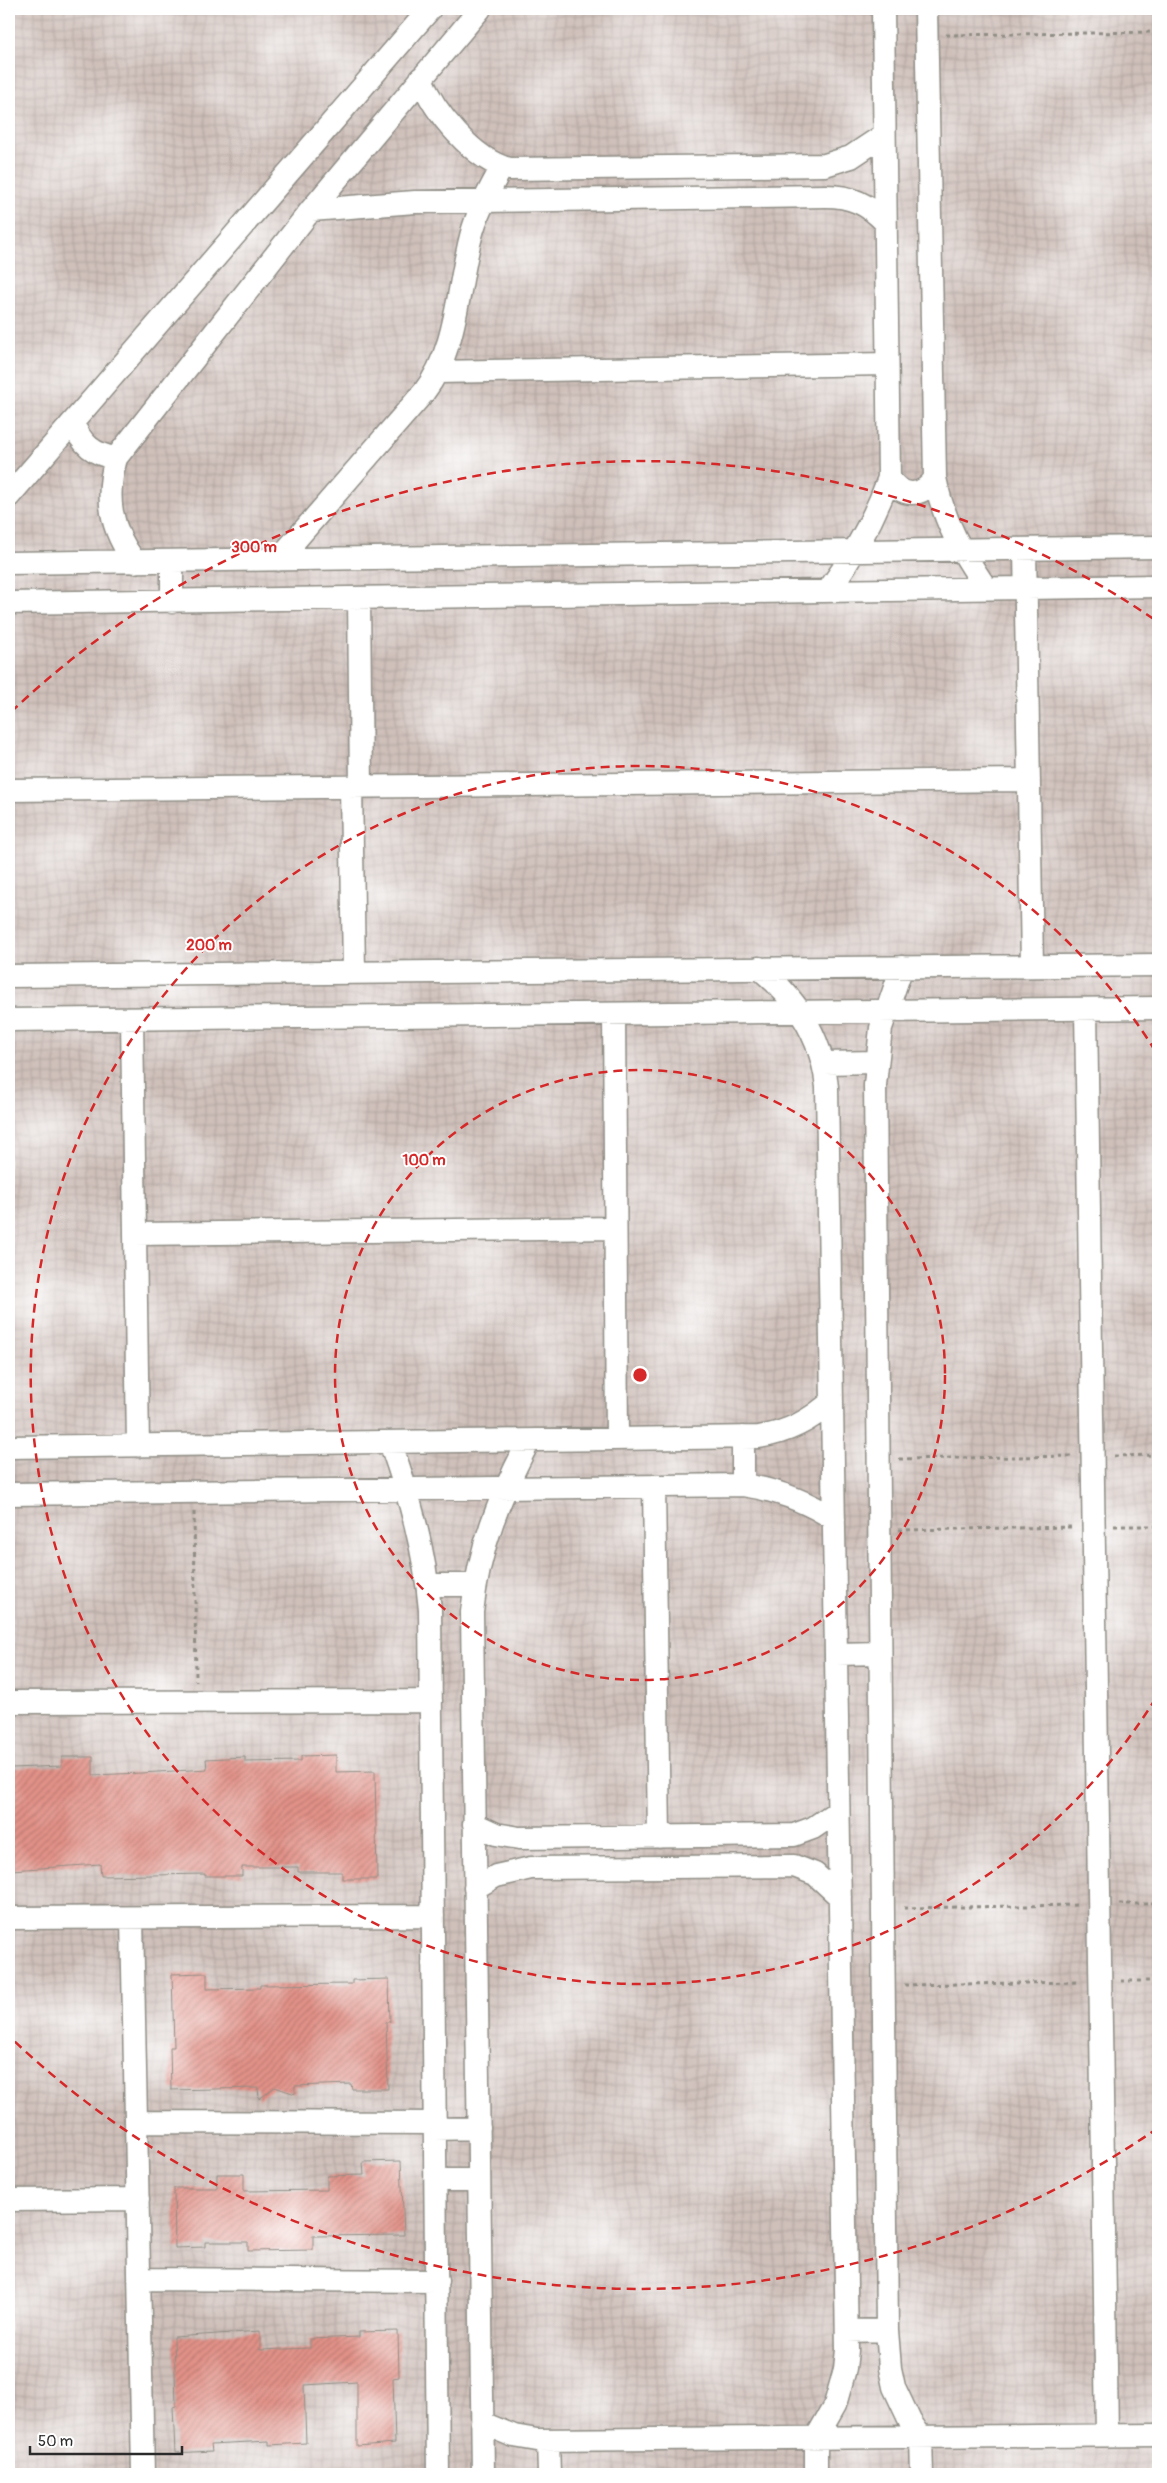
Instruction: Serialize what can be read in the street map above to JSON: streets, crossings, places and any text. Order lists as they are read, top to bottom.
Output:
{
  "scale_bar": "50 m",
  "rings": ["300 m", "200 m", "100 m"]
}
